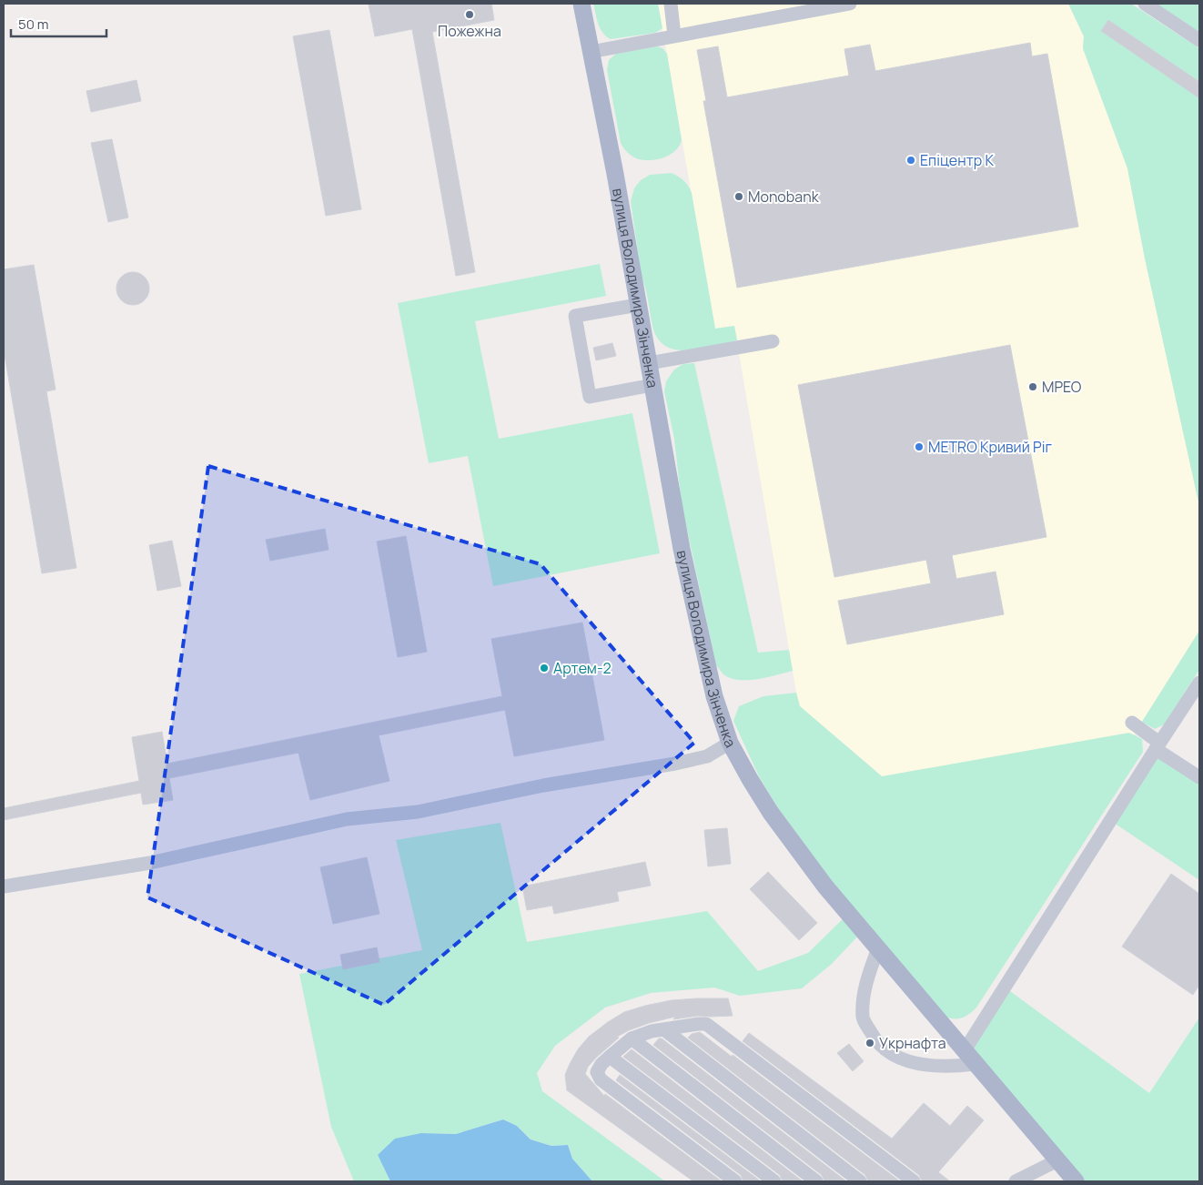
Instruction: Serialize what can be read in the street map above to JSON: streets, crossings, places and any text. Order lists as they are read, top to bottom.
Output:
{
  "streets": {
    "main road": ["вулиця Володимира Зінченка"]
  },
  "places": [
    "Пожежна",
    "Епіцентр К",
    "Monobank",
    "МРЕО",
    "METRO Кривий Ріг",
    "Артем-2",
    "Укрнафта"
  ],
  "scale_bar": "50 m"
}
